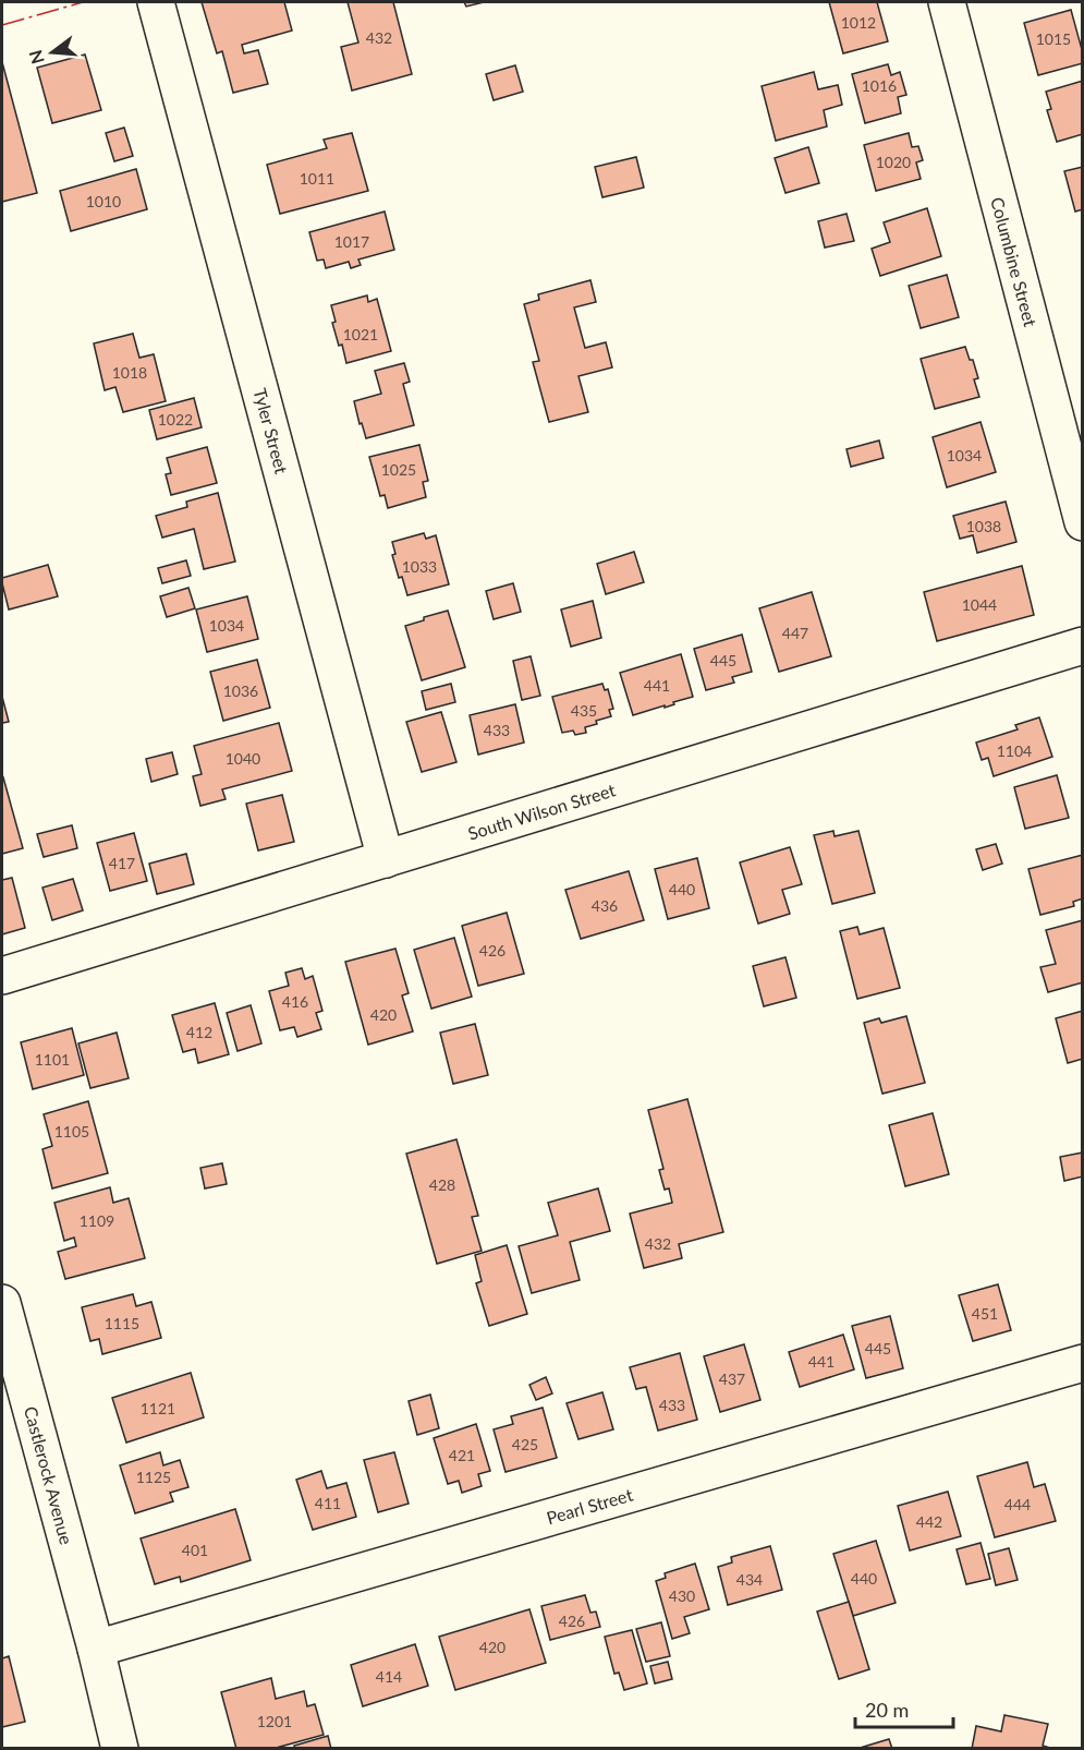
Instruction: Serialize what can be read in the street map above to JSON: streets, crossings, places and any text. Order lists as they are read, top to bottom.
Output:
{
  "streets": {
    "street": [
      "Columbine Street",
      "Tyler Street",
      "South Wilson Street",
      "Castlerock Avenue",
      "Pearl Street"
    ]
  },
  "crossings": [
    ["Tyler Street", "South Wilson Street"],
    ["Castlerock Avenue", "Pearl Street"]
  ],
  "house_numbers": [
    "1012",
    "432",
    "1015",
    "1016",
    "1020",
    "1011",
    "1010",
    "1017",
    "1021",
    "1018",
    "1022",
    "1034",
    "1025",
    "1038",
    "1033",
    "1044",
    "1034",
    "447",
    "445",
    "441",
    "1036",
    "435",
    "433",
    "1104",
    "1040",
    "417",
    "440",
    "436",
    "426",
    "416",
    "420",
    "412",
    "1101",
    "1105",
    "428",
    "1109",
    "432",
    "451",
    "1115",
    "445",
    "441",
    "437",
    "433",
    "1121",
    "425",
    "421",
    "1125",
    "411",
    "444",
    "442",
    "401",
    "440",
    "434",
    "430",
    "426",
    "420",
    "414",
    "1201"
  ],
  "scale_bar": "20 m",
  "north": "left"
}
